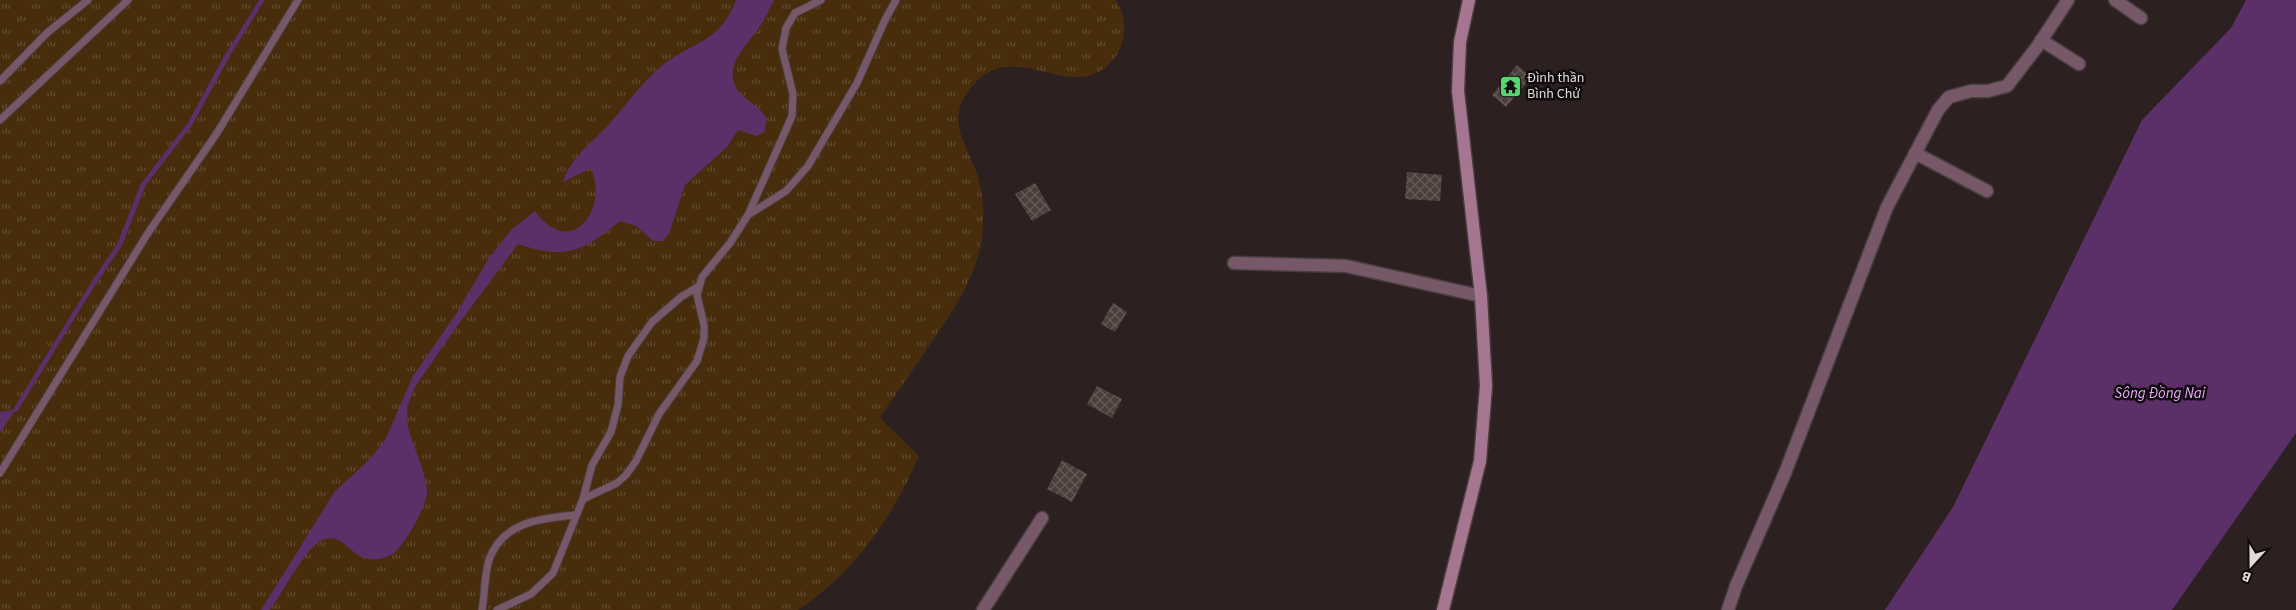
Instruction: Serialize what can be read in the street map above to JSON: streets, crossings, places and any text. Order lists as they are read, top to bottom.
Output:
{
  "water": ["Sông Đồng Nai"],
  "places": {
    "temple": ["Đình thần Bình Chử"]
  },
  "north": "bottom"
}
